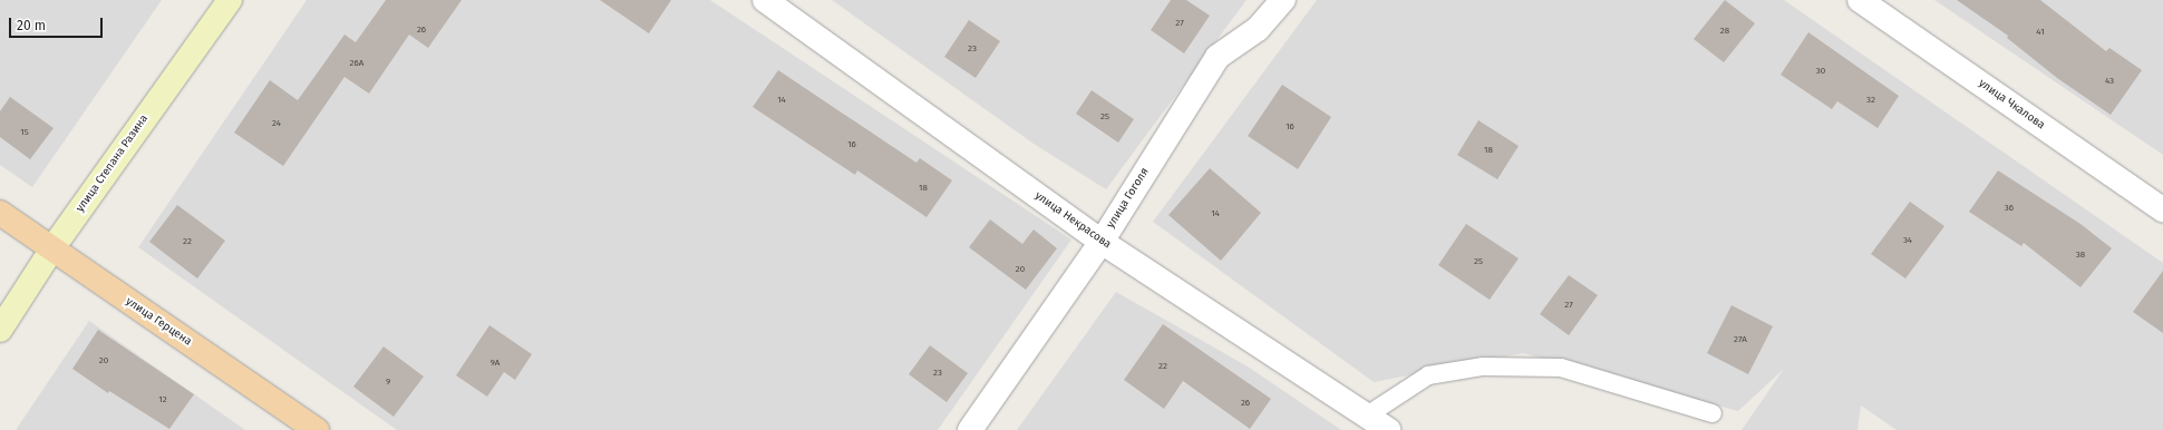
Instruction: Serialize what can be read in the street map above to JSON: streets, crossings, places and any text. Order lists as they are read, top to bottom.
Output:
{
  "streets": {
    "main road": ["улица Степана Разина", "улица Герцена"],
    "street": ["улица Чкалова", "улица Гоголя", "улица Некрасова"]
  },
  "crossings": [
    ["улица Степана Разина", "улица Герцена"],
    ["улица Гоголя", "улица Некрасова"]
  ],
  "house_numbers": [
    "27",
    "26",
    "28",
    "41",
    "23",
    "26А",
    "30",
    "43",
    "14",
    "32",
    "25",
    "24",
    "16",
    "15",
    "16",
    "18",
    "18",
    "36",
    "14",
    "34",
    "22",
    "38",
    "25",
    "20",
    "27",
    "27А",
    "20",
    "9А",
    "22",
    "23",
    "9",
    "12",
    "26"
  ],
  "scale_bar": "20 m"
}
